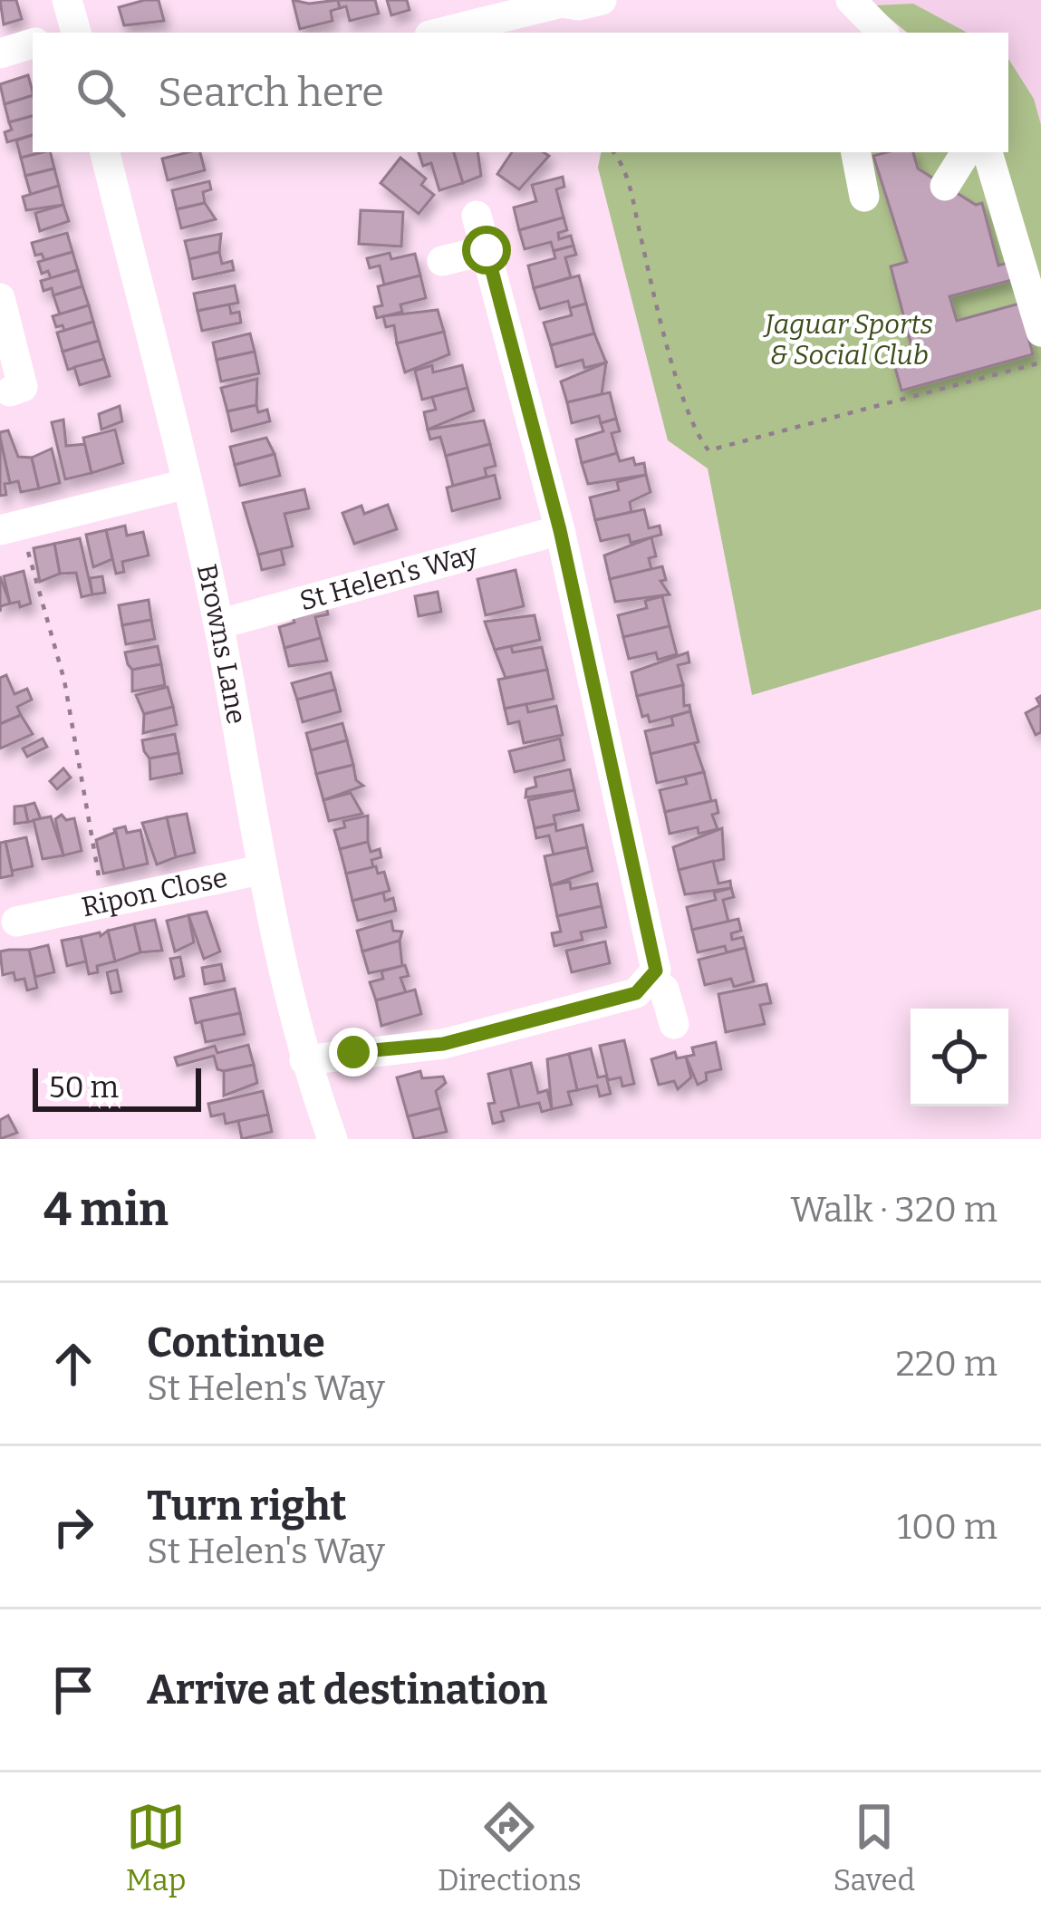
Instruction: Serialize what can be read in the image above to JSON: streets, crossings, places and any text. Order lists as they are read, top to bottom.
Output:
{
  "streets": {
    "street": ["St Helen's Way", "Browns Lane", "Ripon Close"]
  },
  "crossings": [
    ["St Helen's Way", "Browns Lane"],
    ["Browns Lane", "Ripon Close"]
  ],
  "parks": ["Jaguar Sports & Social Club"],
  "scale_bar": "50 m",
  "page": {
    "search": "Search here",
    "scale": "50 m",
    "heading": ["4 min", "Walk · 320 m"],
    "list": [
      ["Continue", "St Helen's Way", "220 m"],
      ["Turn right", "St Helen's Way", "100 m"],
      "Arrive at destination"
    ],
    "nav": ["Map", "Directions", "Saved"]
  }
}
